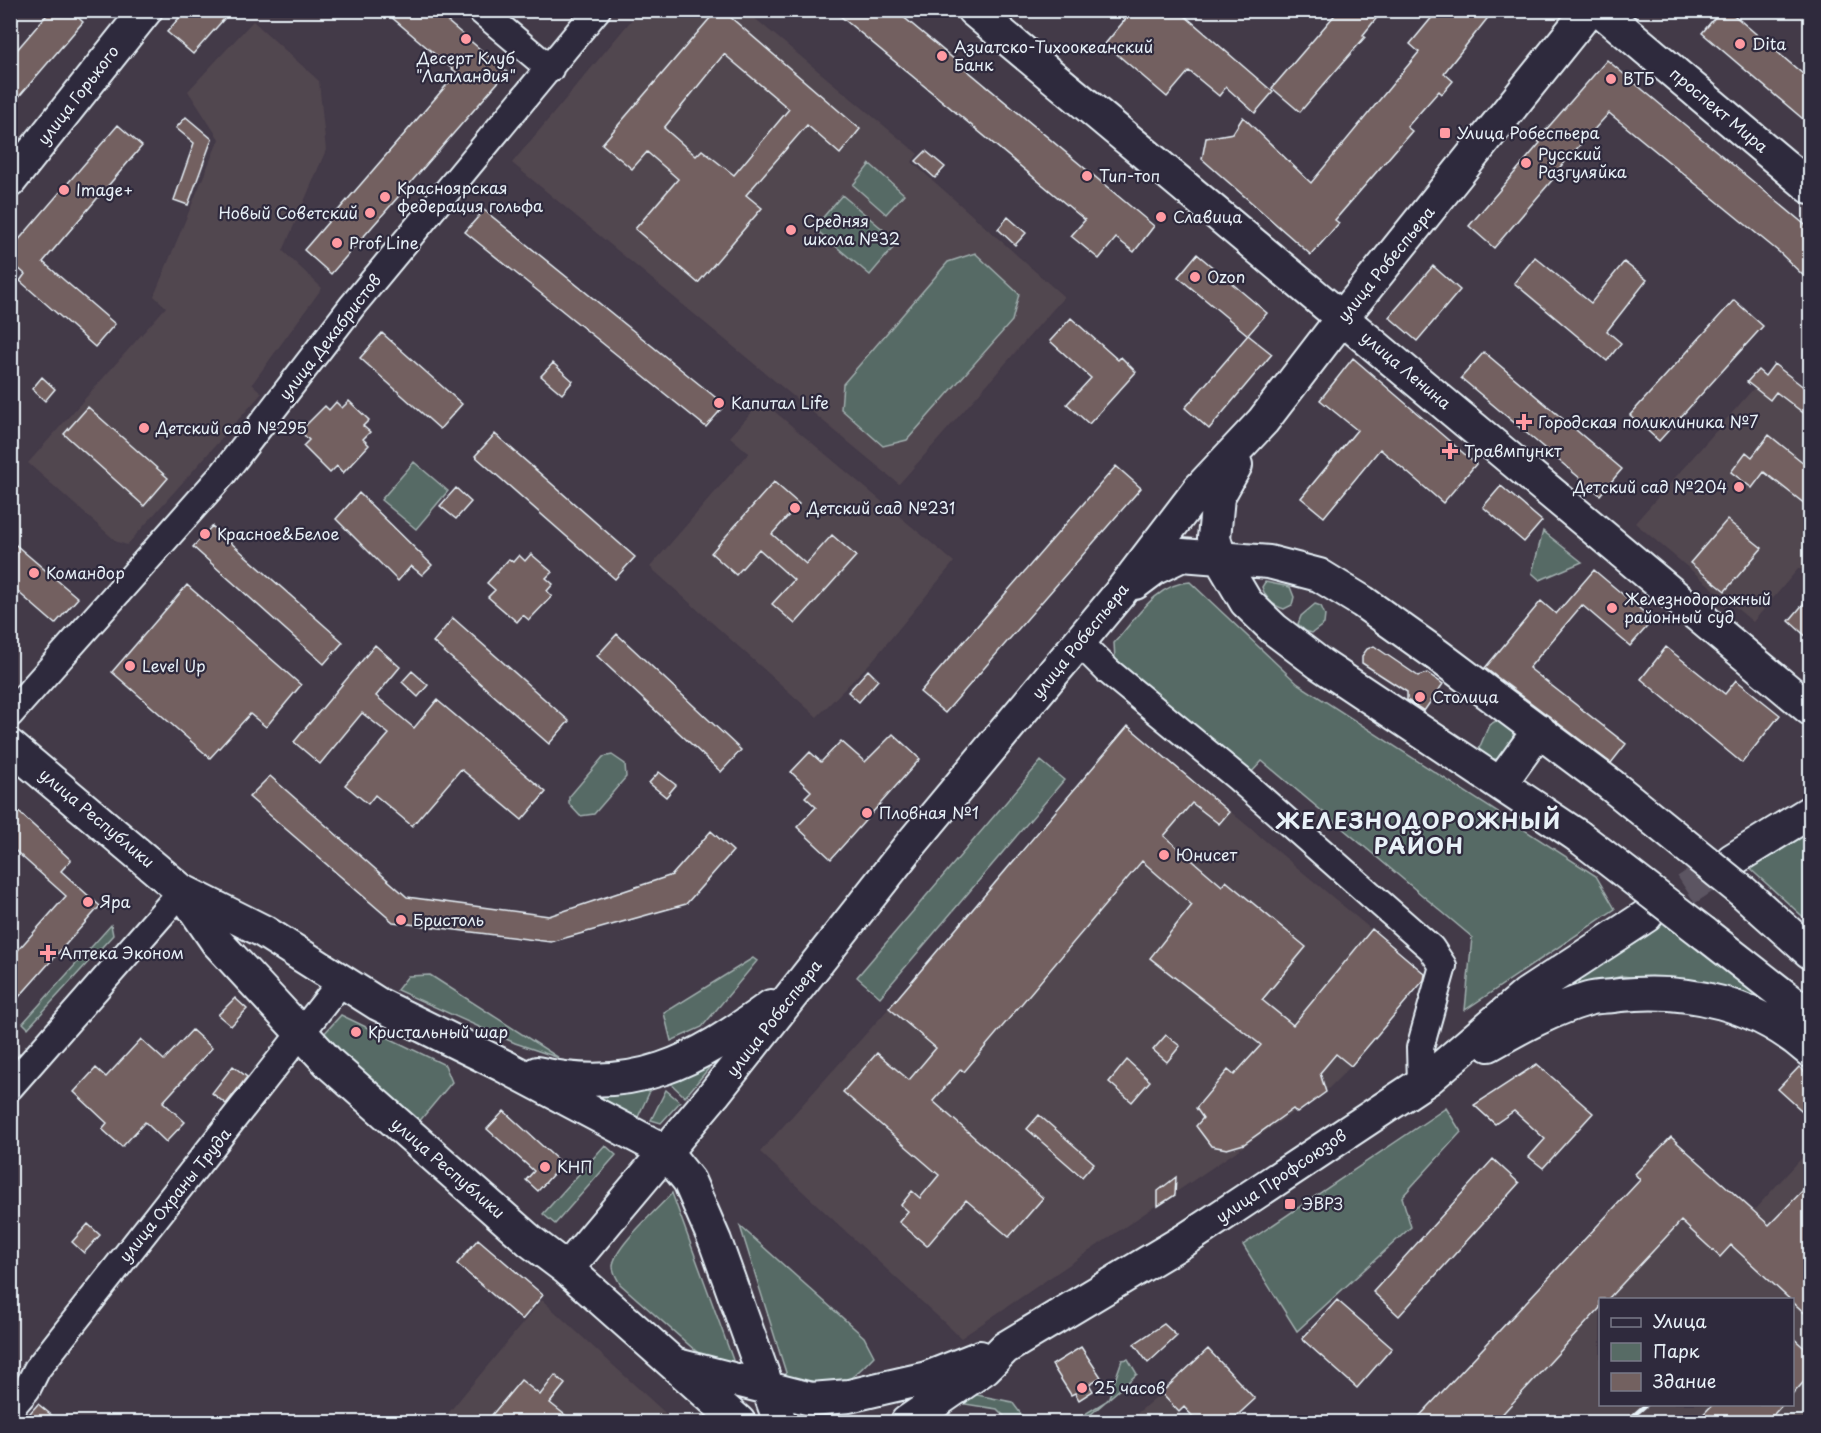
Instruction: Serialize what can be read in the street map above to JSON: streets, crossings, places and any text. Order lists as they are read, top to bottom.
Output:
{
  "streets": {
    "main road": [
      "улица Горького",
      "проспект Мира",
      "улица Робеспьера",
      "улица Ленина",
      "улица Республики",
      "улица Профсоюзов"
    ],
    "street": ["улица Декабристов", "улица Охраны Труда"]
  },
  "crossings": [
    ["улица Робеспьера", "улица Ленина"],
    ["улица Робеспьера", "улица Республики"],
    ["улица Республики", "улица Охраны Труда"]
  ],
  "districts": ["ЖЕЛЕЗНОДОРОЖНЫЙ РАЙОН"],
  "places": {
    "other": [
      "Десерт Клуб \"Лапландия\"",
      "Dita",
      "Азиатско-Тихоокеанский Банк",
      "ВТБ",
      "Русский Разгуляйка",
      "Тип-топ",
      "Image+",
      "Красноярская федерация гольфа",
      "Новый Советский",
      "Славица",
      "Средняя школа №32",
      "Prof Line",
      "Ozon",
      "Капитал Life",
      "Детский сад №295",
      "Детский сад №204",
      "Детский сад №231",
      "Красное&Белое",
      "Командор",
      "Железнодорожный районный суд",
      "Level Up",
      "Столица",
      "Пловная №1",
      "Юнисет",
      "Яра",
      "Бристоль",
      "Кристальный шар",
      "КНП",
      "25 часов"
    ],
    "transit": ["Улица Робеспьера", "ЭВРЗ"],
    "health": ["Городская поликлиника №7", "Травмпункт", "Аптека Эконом"]
  },
  "legend": ["Улица", "Парк", "Здание"]
}
